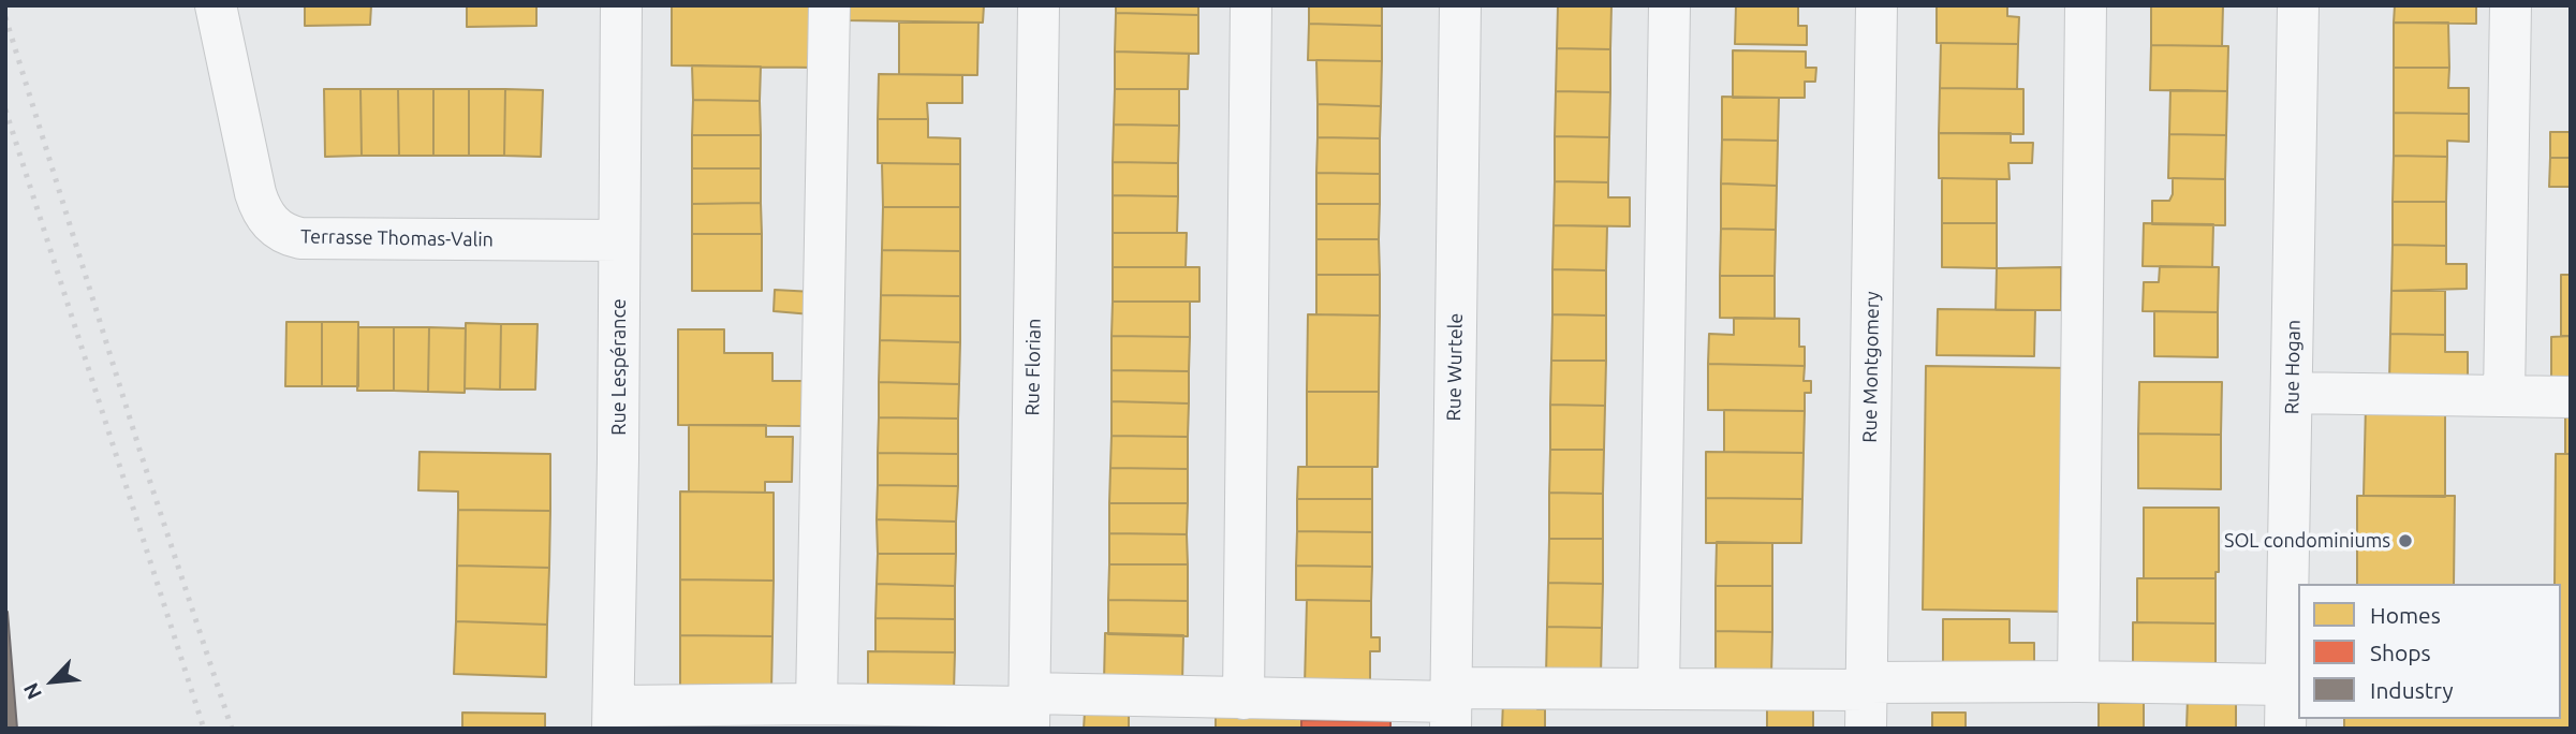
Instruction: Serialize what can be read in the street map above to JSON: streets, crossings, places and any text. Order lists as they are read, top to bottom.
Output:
{
  "streets": {
    "street": [
      "Terrasse Thomas-Valin",
      "Rue Lespérance",
      "Rue Florian",
      "Rue Wurtele",
      "Rue Montgomery",
      "Rue Hogan"
    ]
  },
  "crossings": [
    ["Terrasse Thomas-Valin", "Rue Lespérance"]
  ],
  "places": ["SOL condominiums"],
  "legend": ["Homes", "Shops", "Industry"],
  "north": "bottom left"
}
